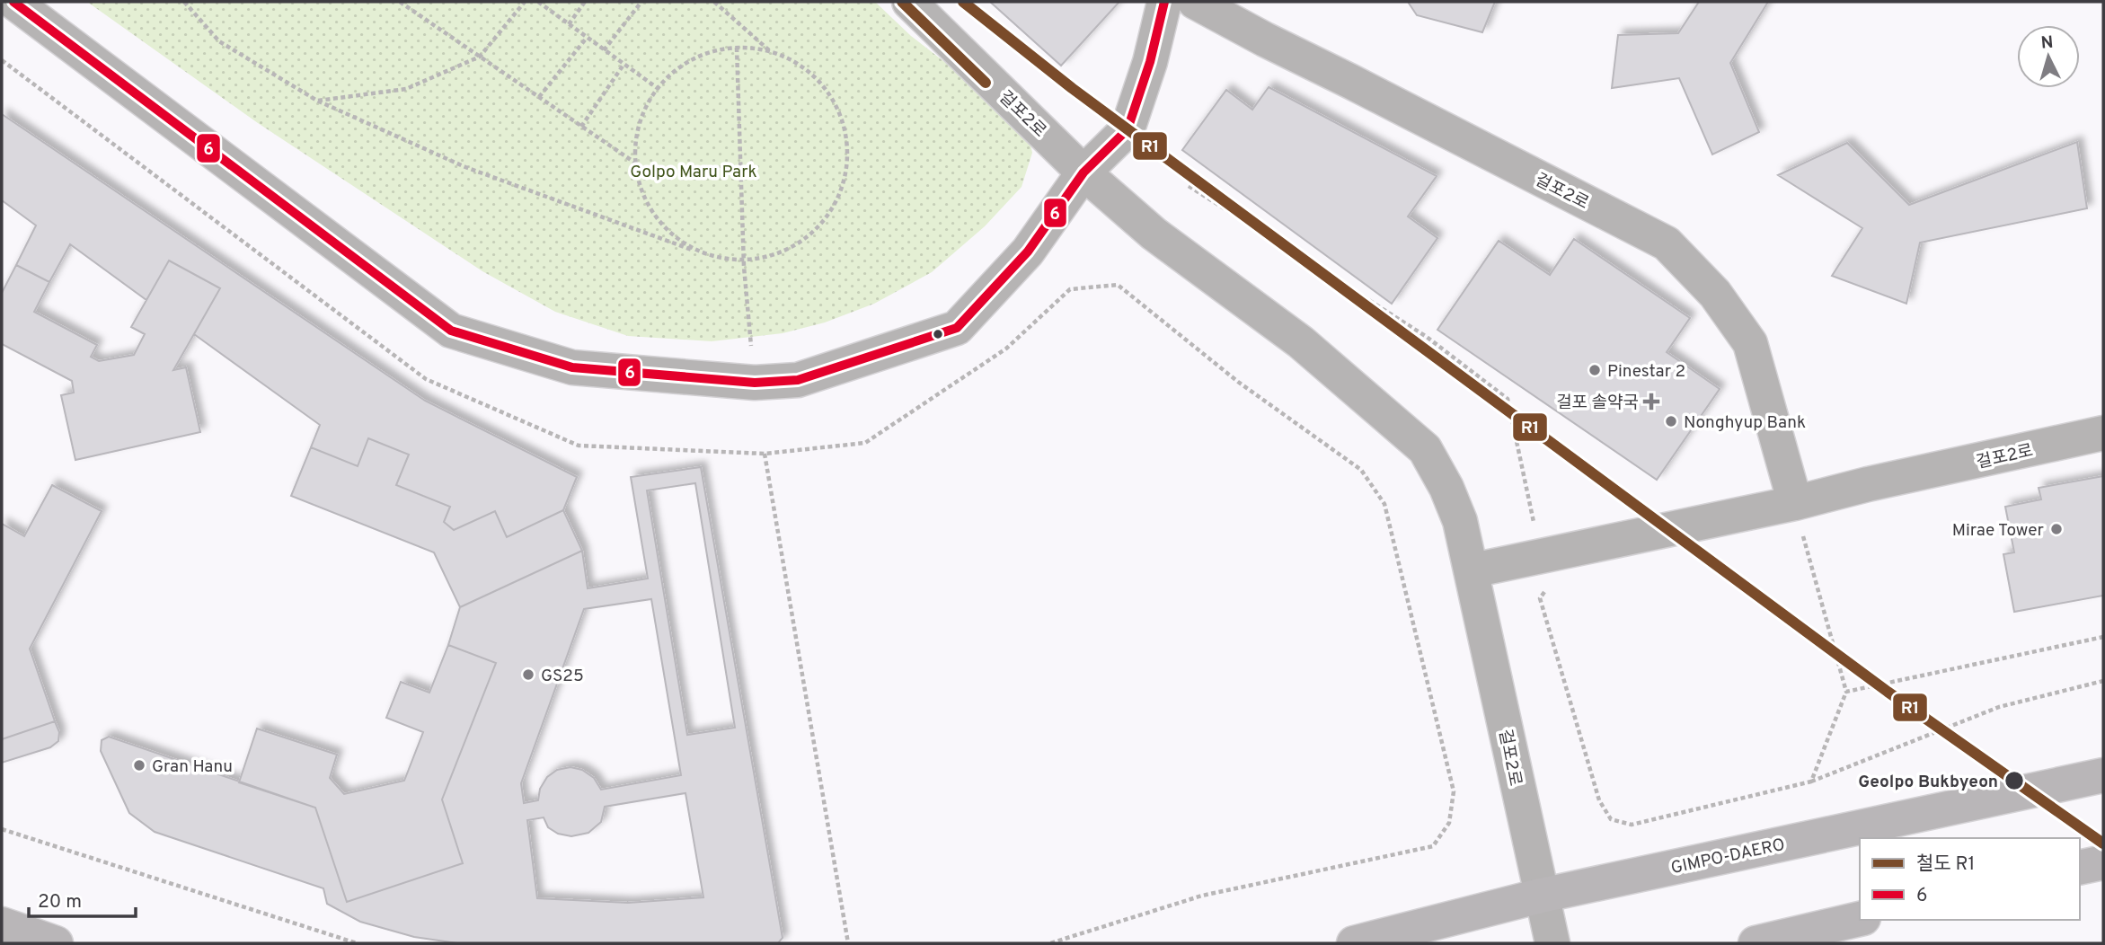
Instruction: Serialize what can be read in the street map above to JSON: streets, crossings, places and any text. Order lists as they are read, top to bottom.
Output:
{
  "streets": {
    "main road": ["GIMPO-DAERO"],
    "street": ["걸포2로"]
  },
  "crossings": [
    ["걸포2로", "GIMPO-DAERO"]
  ],
  "parks": ["Golpo Maru Park"],
  "places": {
    "other": [
      "Pinestar 2",
      "Nonghyup Bank",
      "Mirae Tower",
      "GS25",
      "Gran Hanu",
      "Geolpo Bukbyeon"
    ],
    "health": ["걸포 솔약국"]
  },
  "lines": ["rail line R1", "transit line 6"],
  "legend": ["철도 R1", "6"],
  "scale_bar": "20 m",
  "north": "top"
}
